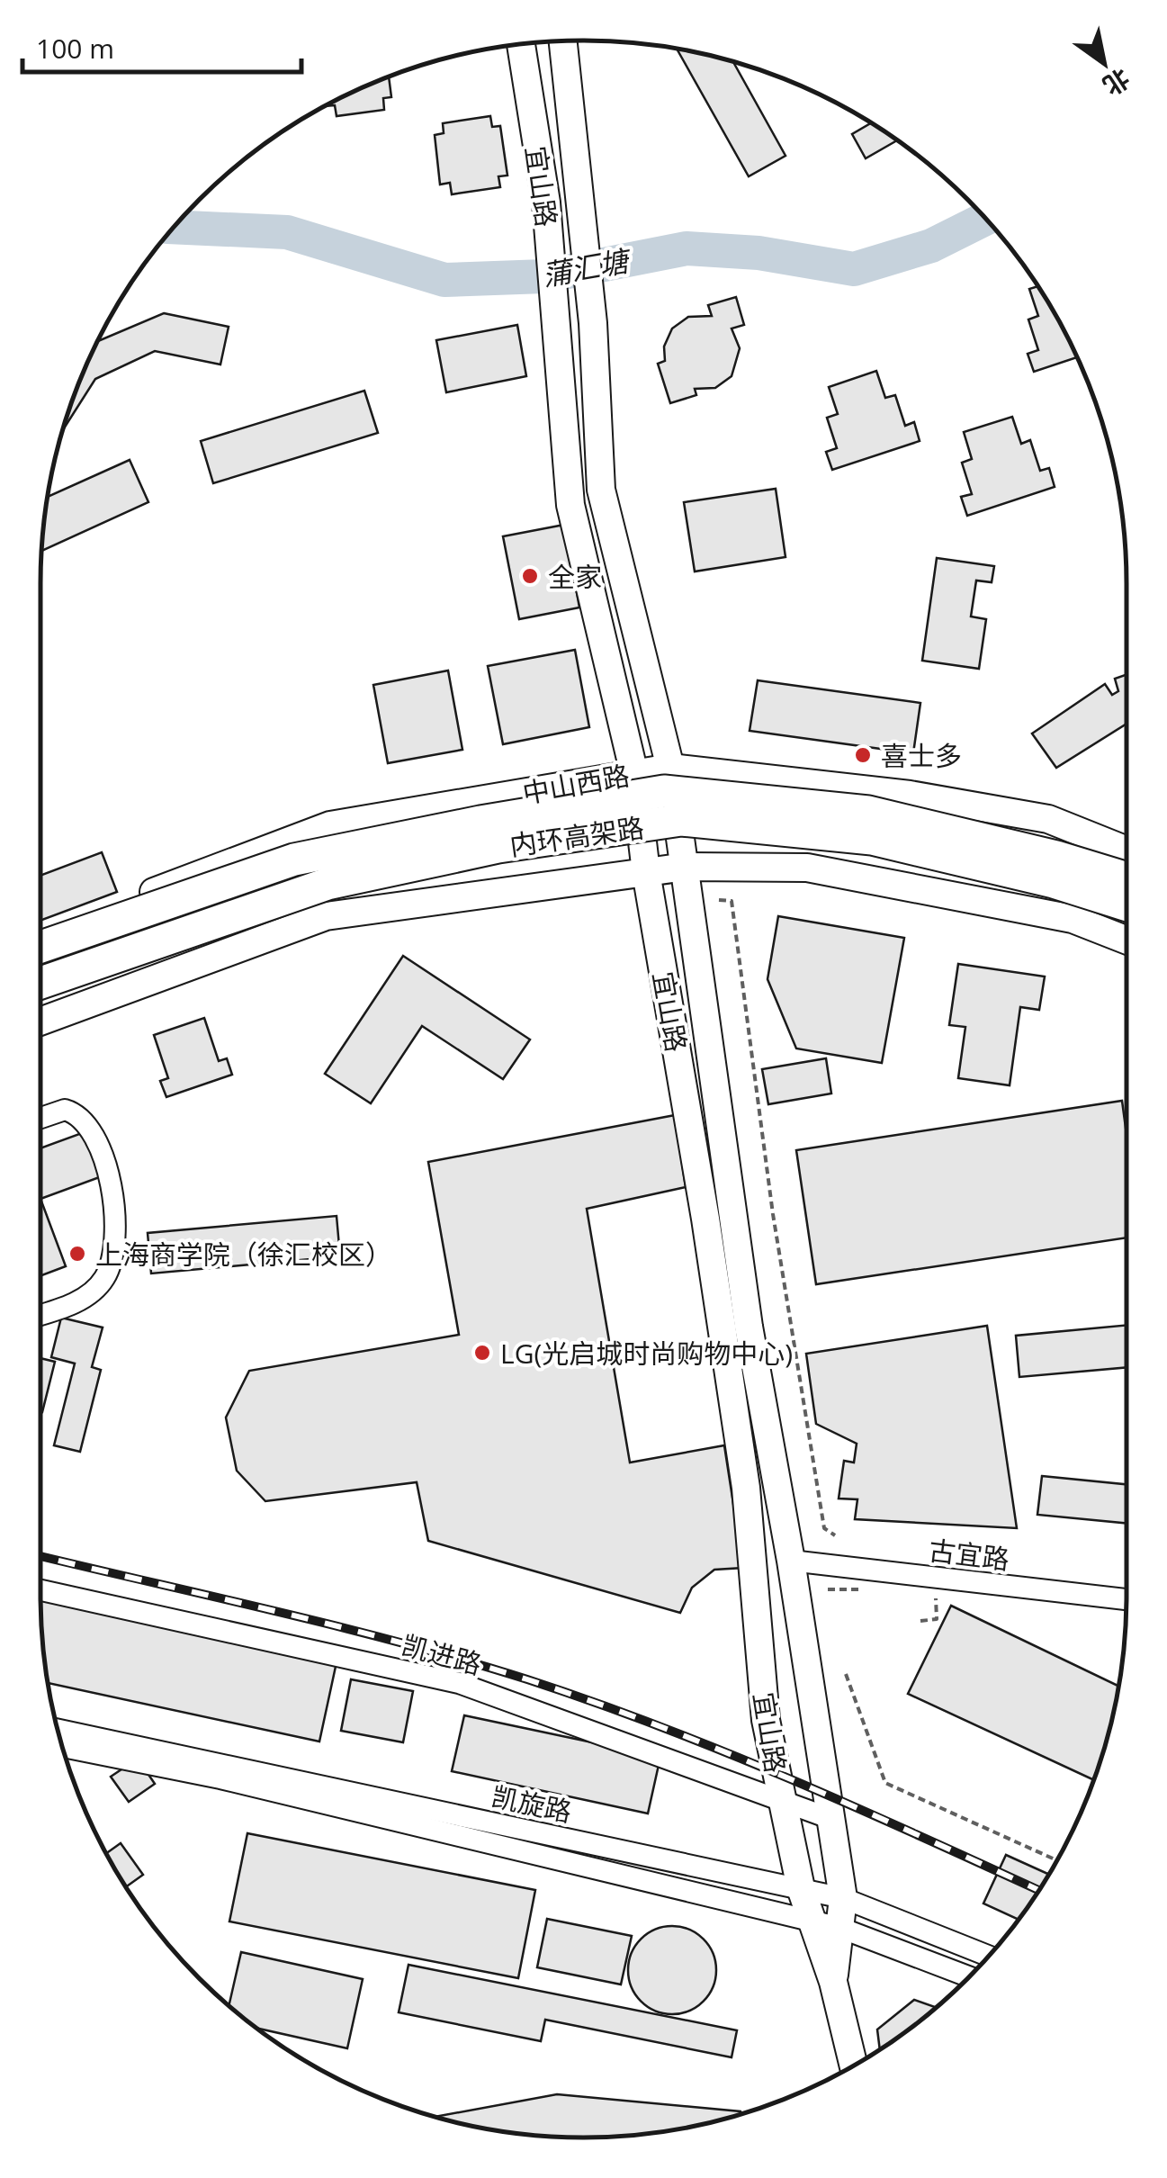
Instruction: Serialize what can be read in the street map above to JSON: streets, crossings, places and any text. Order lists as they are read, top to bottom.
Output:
{
  "streets": {
    "highway": ["内环高架路"],
    "main road": ["宜山路", "中山西路"],
    "street": ["古宜路", "凯进路", "凯旋路"]
  },
  "crossings": [
    ["宜山路", "中山西路"],
    ["宜山路", "古宜路"],
    ["宜山路", "凯进路"],
    ["宜山路", "凯旋路"]
  ],
  "water": ["蒲汇塘"],
  "places": [
    "全家",
    "喜士多",
    "上海商学院（徐汇校区）",
    "LG(光启城时尚购物中心)"
  ],
  "scale_bar": "100 m",
  "north": "bottom right"
}
